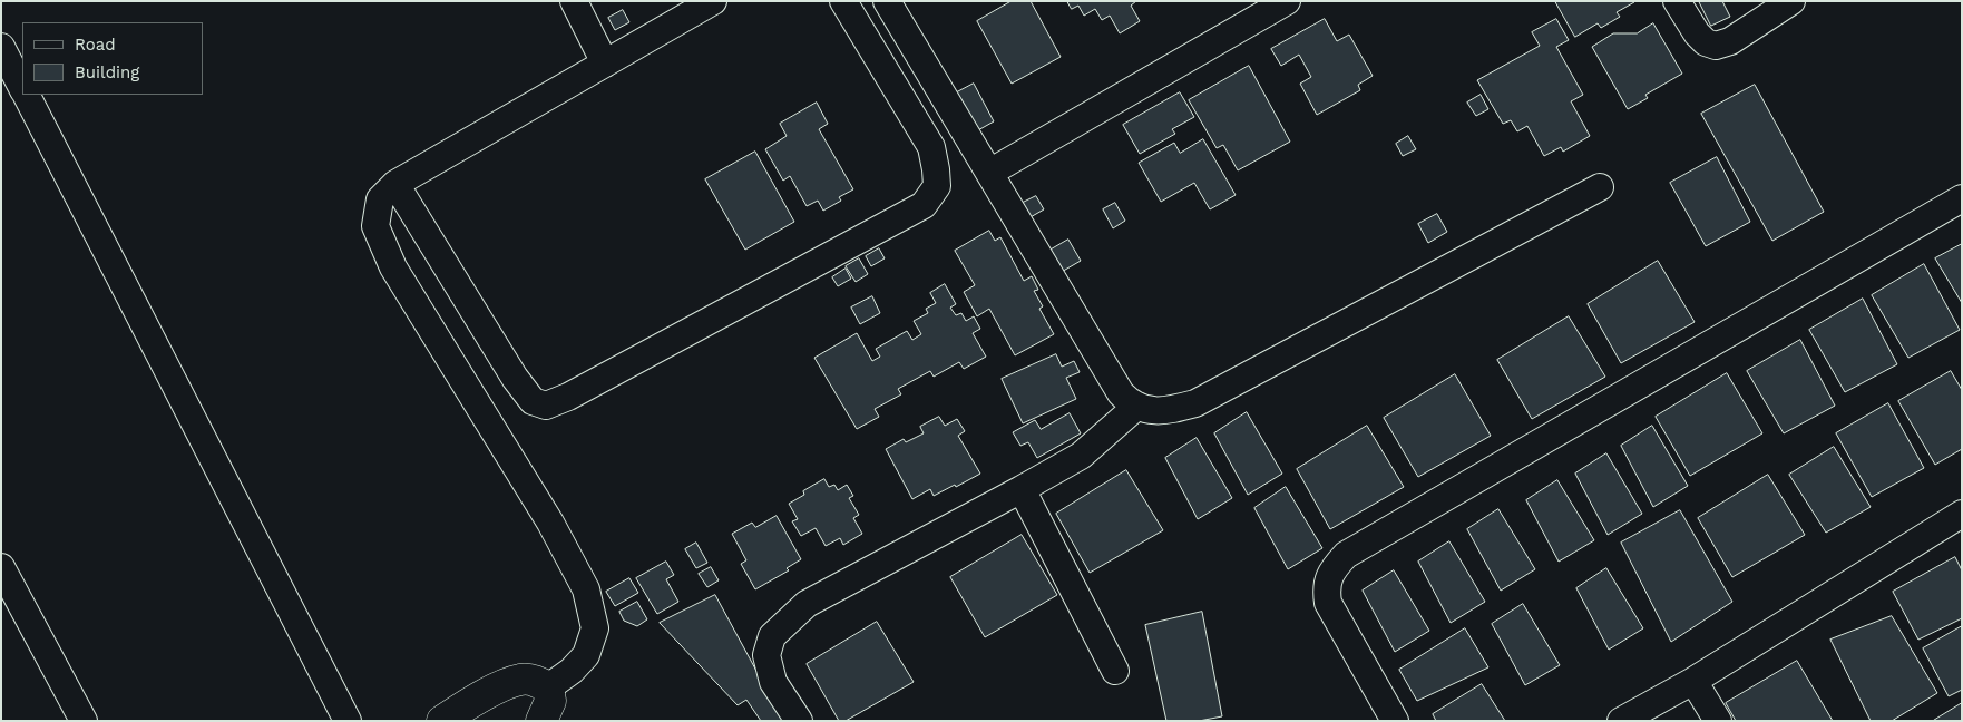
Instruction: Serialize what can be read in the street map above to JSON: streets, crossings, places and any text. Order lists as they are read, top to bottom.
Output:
{
  "legend": ["Road", "Building"]
}
